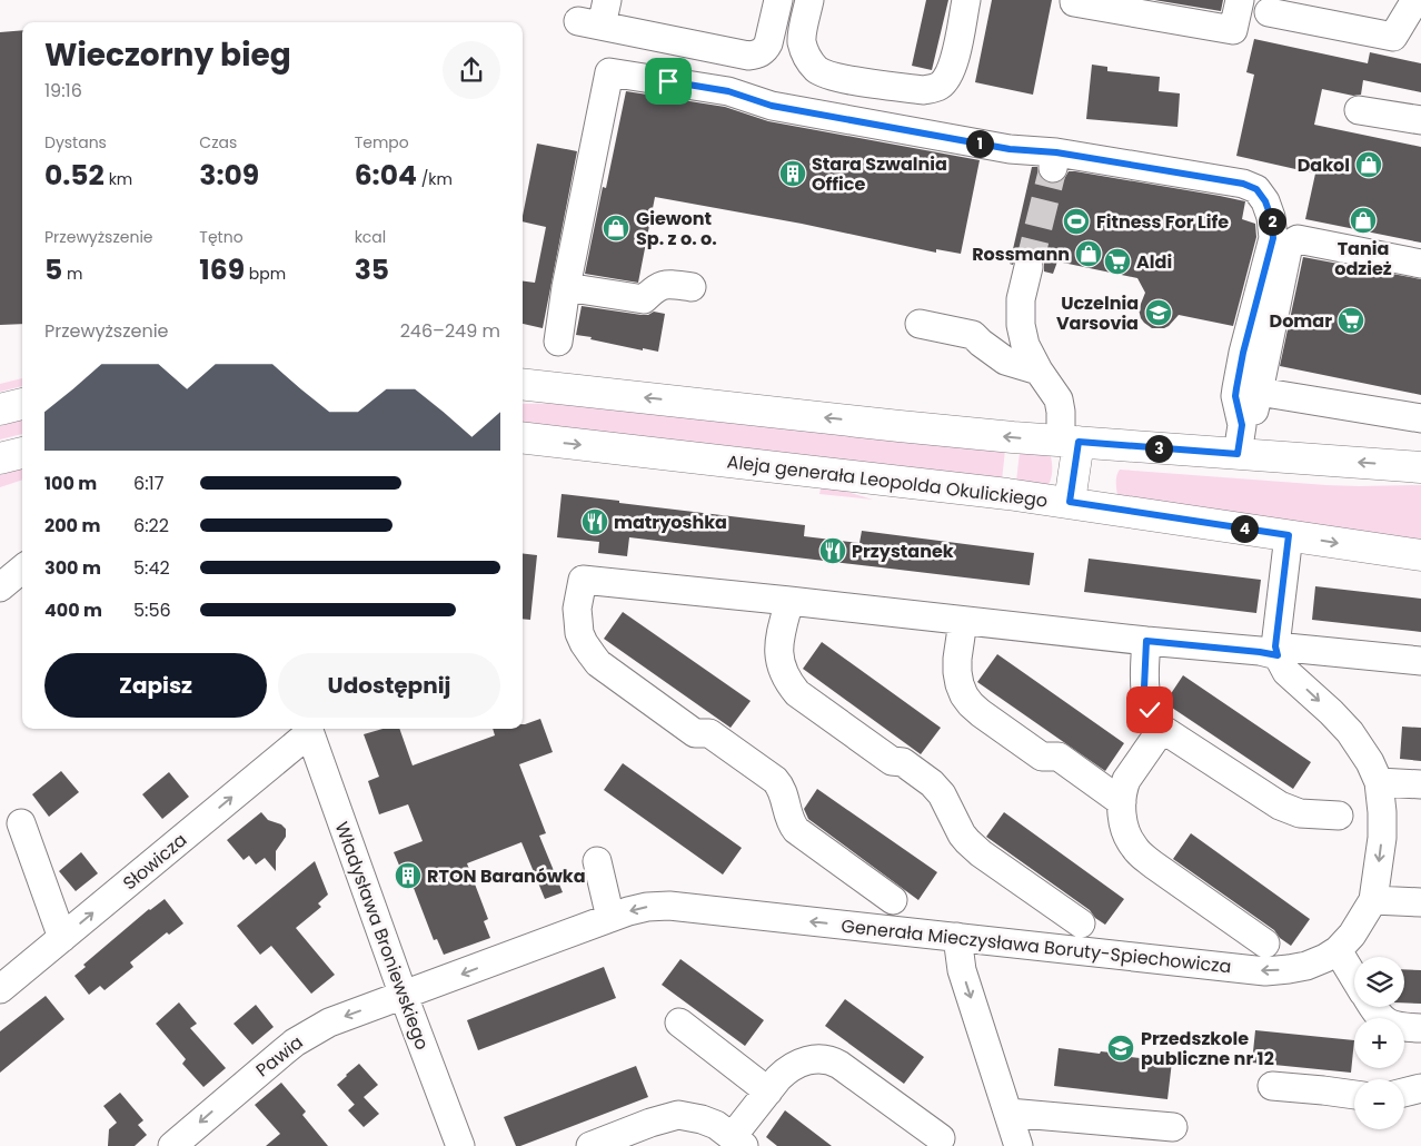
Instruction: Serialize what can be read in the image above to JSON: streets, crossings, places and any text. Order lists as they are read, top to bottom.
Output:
{
  "streets": {
    "main road": ["Aleja generała Leopolda Okulickiego"],
    "street": [
      "Słowicza",
      "Władysława Broniewskiego",
      "Generała Mieczysława Boruty-Spiechowicza",
      "Pawia"
    ]
  },
  "crossings": [
    ["Słowicza", "Władysława Broniewskiego"],
    ["Władysława Broniewskiego", "Generała Mieczysława Boruty-Spiechowicza"],
    ["Władysława Broniewskiego", "Pawia"],
    ["Generała Mieczysława Boruty-Spiechowicza", "Pawia"]
  ],
  "one_way": ["Słowicza", "Pawia"],
  "places": {
    "shop": [
      "Dakol",
      "Tania odzież",
      "Giewont Sp. z o. o.",
      "Rossmann"
    ],
    "building": ["Stara Szwalnia Office", "RTON Baranówka"],
    "sports": ["Fitness For Life"],
    "supermarket": ["Aldi", "Domar"],
    "school or university": ["Uczelnia Varsovia", "Przedszkole publiczne nr 12"],
    "restaurant": ["matryoshka", "Przystanek"]
  },
  "page": {
    "heading": ["Wieczorny bieg", "19:16"],
    "stats": [
      ["Dystans", "0.52 km"],
      ["Czas", "3:09"],
      ["Tempo", "6:04 /km"],
      ["Przewyższenie", "5 m"],
      ["Tętno", "169 bpm"],
      ["kcal", "35"]
    ],
    "pins": [
      "1",
      "2",
      "3",
      "4"
    ],
    "chart": ["Przewyższenie", "246–249 m"],
    "list": [
      {
        "name": "100 m",
        "note": "6:17"
      },
      {
        "name": "200 m",
        "note": "6:22"
      },
      {
        "name": "300 m",
        "note": "5:42"
      },
      {
        "name": "400 m",
        "note": "5:56"
      }
    ],
    "buttons": ["Zapisz", "Udostępnij"],
    "map_buttons": ["+", "−"]
  }
}
